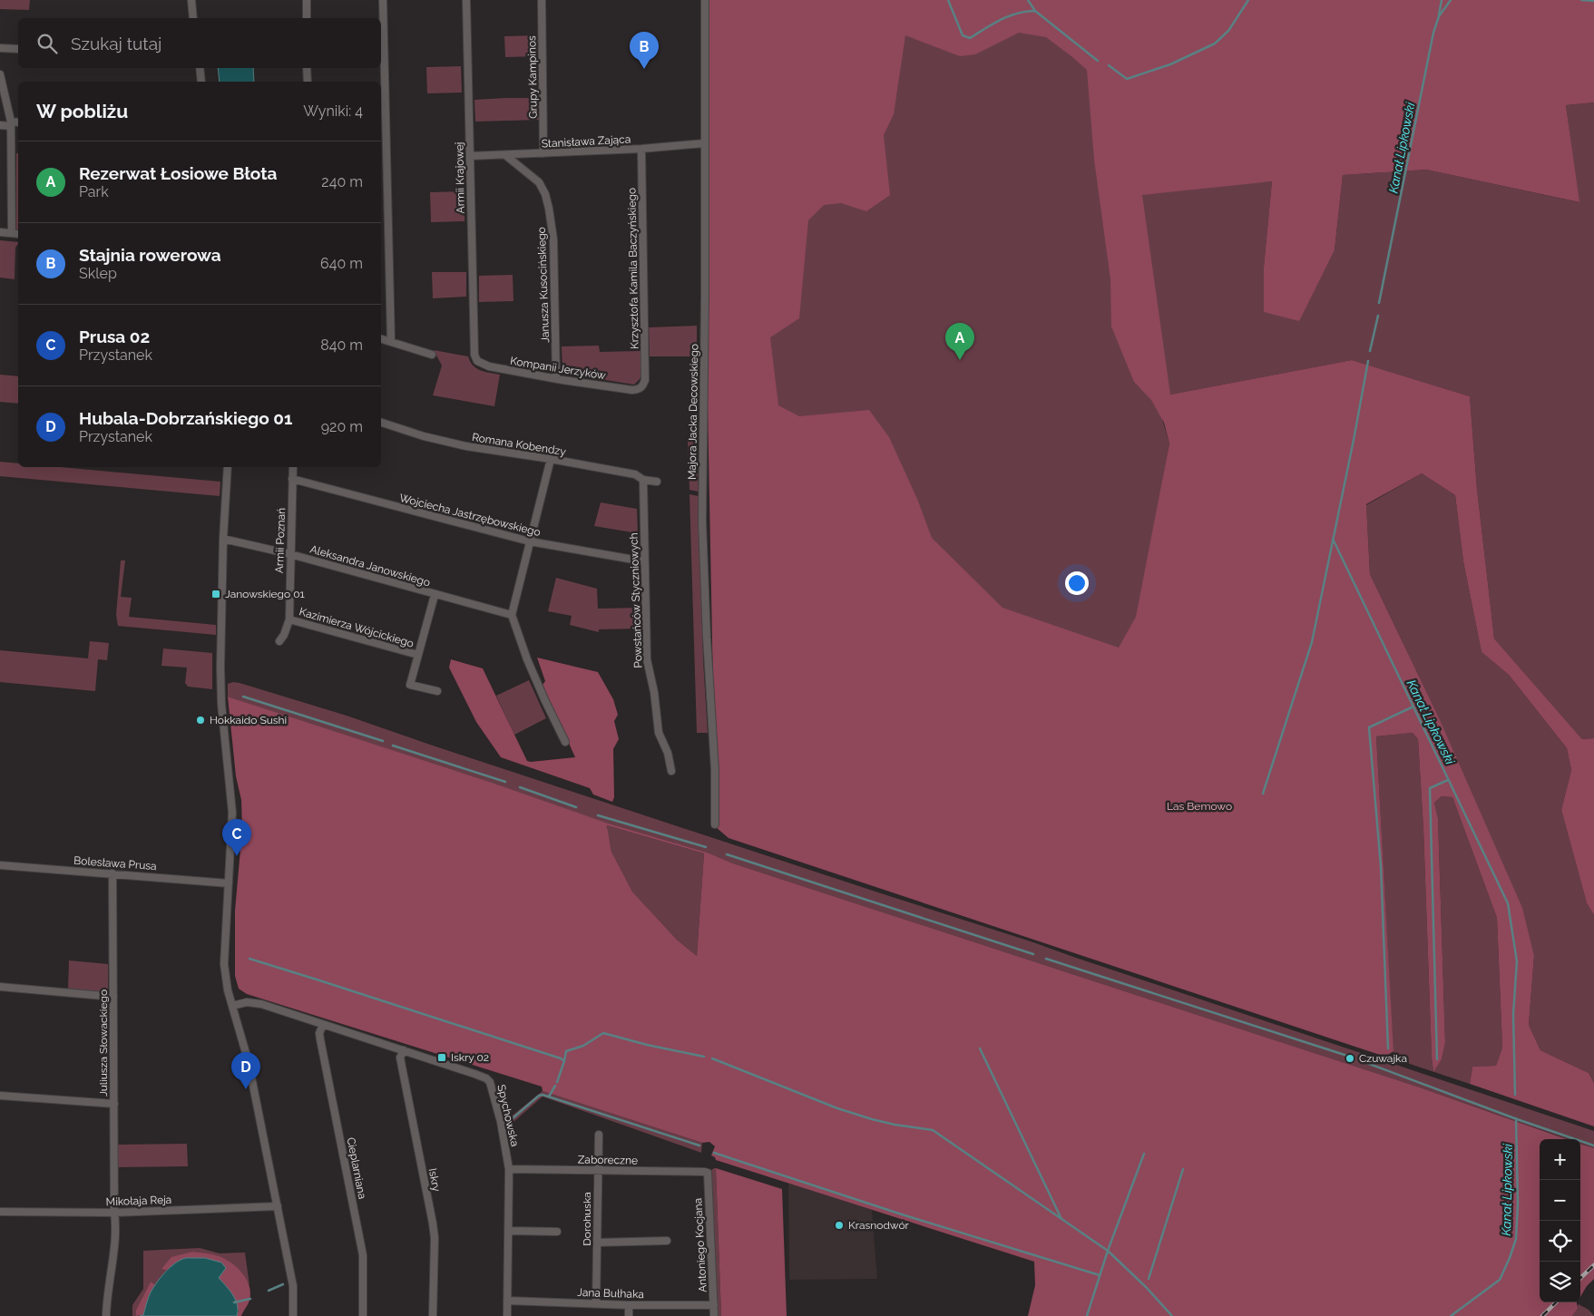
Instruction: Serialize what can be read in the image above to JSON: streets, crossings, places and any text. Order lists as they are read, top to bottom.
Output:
{
  "streets": {
    "street": [
      "Grupy Kampinos",
      "Stanisława Zająca",
      "Armii Krajowej",
      "Krzysztofa Kamila Baczyńskiego",
      "Janusza Kusocińskiego",
      "Kompanii Jerzyków",
      "Majora Jacka Decowskiego",
      "Romana Kobendzy",
      "Wojciecha Jastrzębowskiego",
      "Armii Poznań",
      "Aleksandra Janowskiego",
      "Powstańców Styczniowych",
      "Kazimierza Wójcickiego",
      "Bolesława Prusa",
      "Juliusza Słowackiego",
      "Spychowska",
      "Zaboreczne",
      "Cieplarniana",
      "Iskry",
      "Mikołaja Reja",
      "Dorohuska",
      "Antoniego Kocjana",
      "Jana Bułhaka"
    ]
  },
  "crossings": [
    ["Grupy Kampinos", "Stanisława Zająca"],
    ["Stanisława Zająca", "Armii Krajowej"],
    ["Stanisława Zająca", "Krzysztofa Kamila Baczyńskiego"],
    ["Stanisława Zająca", "Janusza Kusocińskiego"],
    ["Stanisława Zająca", "Majora Jacka Decowskiego"],
    ["Armii Krajowej", "Kompanii Jerzyków"],
    ["Krzysztofa Kamila Baczyńskiego", "Kompanii Jerzyków"],
    ["Janusza Kusocińskiego", "Kompanii Jerzyków"],
    ["Romana Kobendzy", "Powstańców Styczniowych"],
    ["Wojciecha Jastrzębowskiego", "Armii Poznań"],
    ["Wojciecha Jastrzębowskiego", "Powstańców Styczniowych"],
    ["Armii Poznań", "Aleksandra Janowskiego"],
    ["Armii Poznań", "Kazimierza Wójcickiego"],
    ["Bolesława Prusa", "Juliusza Słowackiego"],
    ["Juliusza Słowackiego", "Mikołaja Reja"],
    ["Spychowska", "Zaboreczne"],
    ["Spychowska", "Cieplarniana"],
    ["Spychowska", "Iskry"],
    ["Spychowska", "Jana Bułhaka"],
    ["Zaboreczne", "Dorohuska"],
    ["Zaboreczne", "Antoniego Kocjana"],
    ["Dorohuska", "Jana Bułhaka"],
    ["Antoniego Kocjana", "Jana Bułhaka"]
  ],
  "water": ["Kanał Lipkowski"],
  "parks": ["Las Bemowo"],
  "places": {
    "transit": ["Janowskiego 01", "Iskry 02"],
    "other": ["Hokkaido Sushi", "Czuwajka", "Krasnodwór"]
  },
  "page": {
    "search": "Szukaj tutaj",
    "pins": [
      "B",
      "A",
      "C",
      "D"
    ],
    "heading": ["W pobliżu", "Wyniki: 4"],
    "list": [
      {
        "mark": "A",
        "name": "Rezerwat Łosiowe Błota",
        "note": "Park",
        "value": "240 m"
      },
      {
        "mark": "B",
        "name": "Stajnia rowerowa",
        "note": "Sklep",
        "value": "640 m"
      },
      {
        "mark": "C",
        "name": "Prusa 02",
        "note": "Przystanek",
        "value": "840 m"
      },
      {
        "mark": "D",
        "name": "Hubala-Dobrzańskiego 01",
        "note": "Przystanek",
        "value": "920 m"
      }
    ],
    "map_buttons": ["+", "−"]
  }
}
